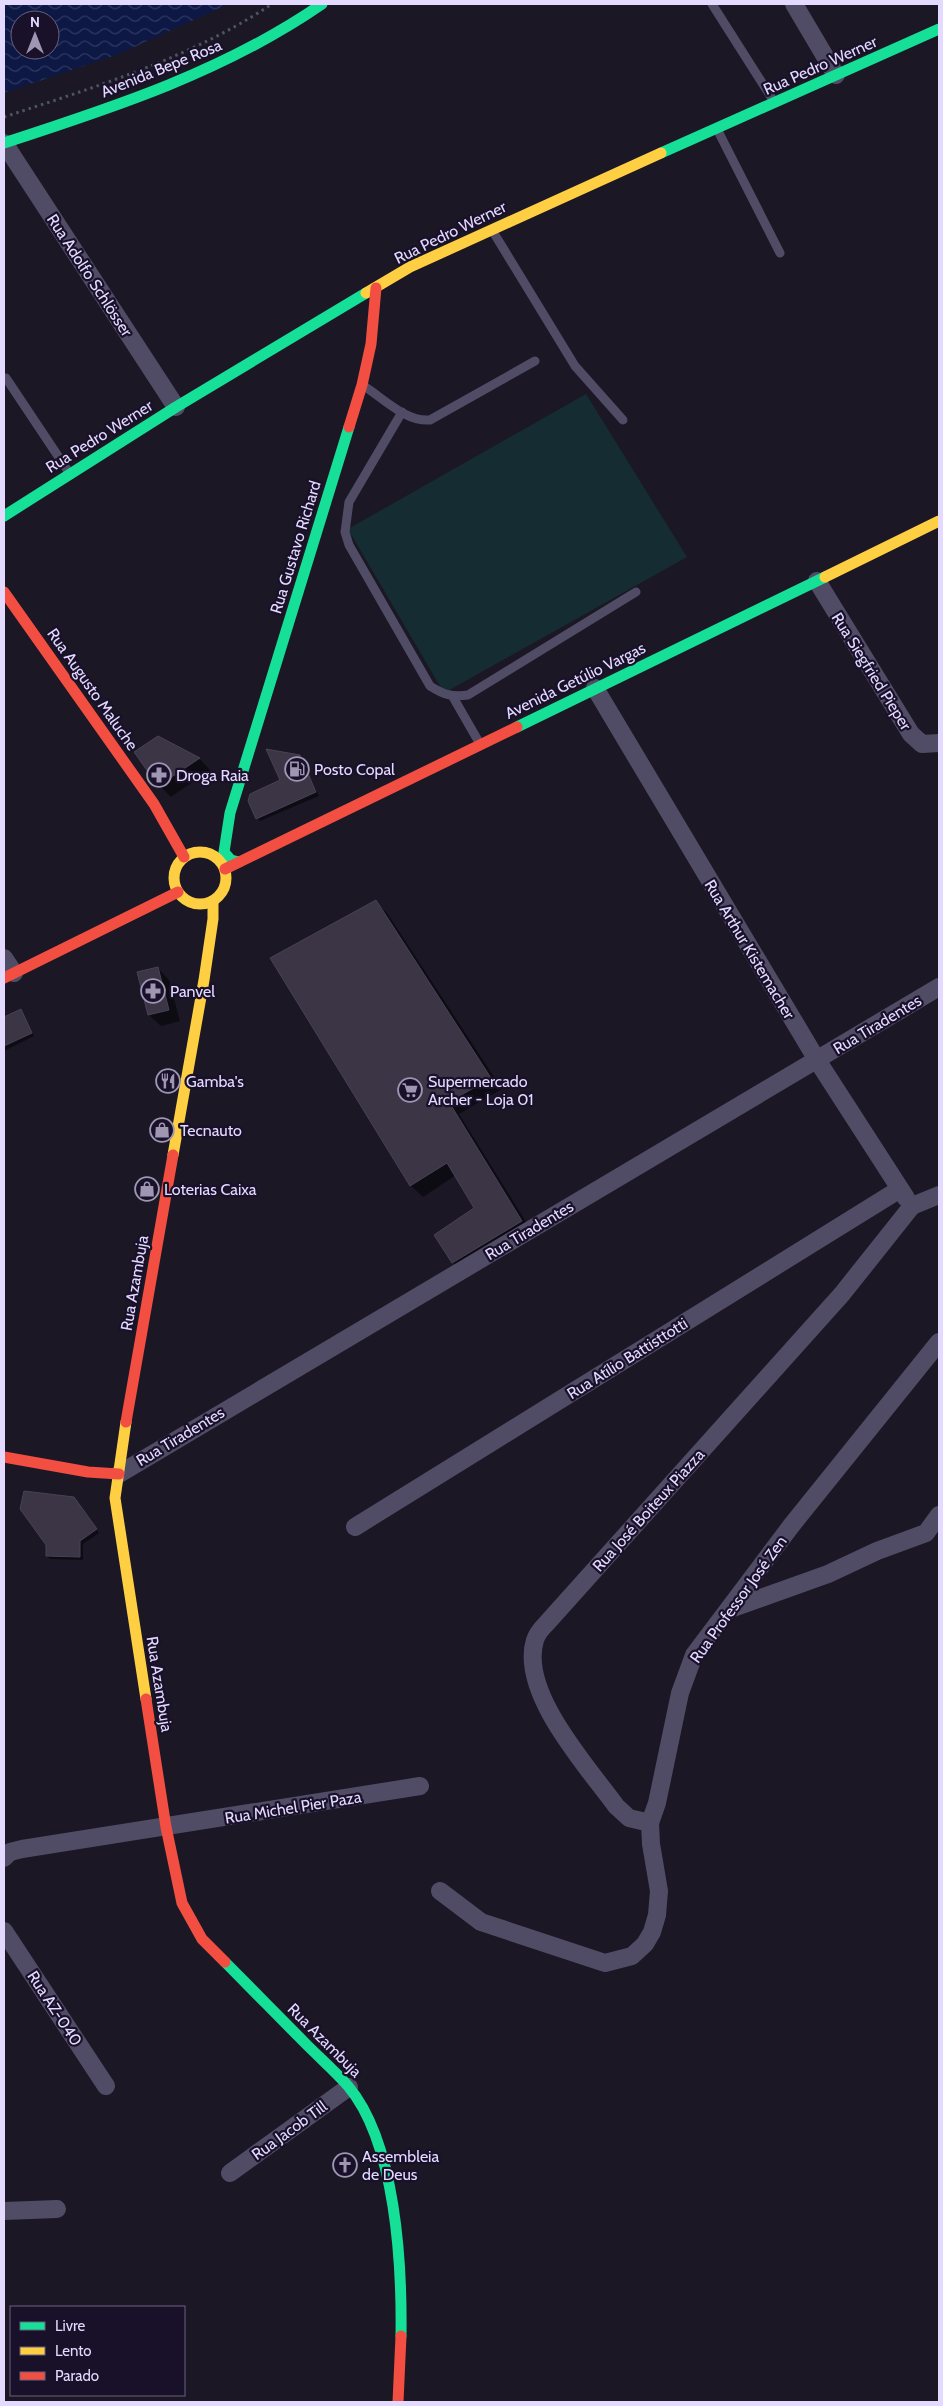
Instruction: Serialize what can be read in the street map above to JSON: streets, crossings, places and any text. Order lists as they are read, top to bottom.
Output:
{
  "streets": {
    "main road": [
      "Rua Pedro Werner",
      "Avenida Bepe Rosa",
      "Rua Gustavo Richard",
      "Avenida Getúlio Vargas",
      "Rua Augusto Maluche",
      "Rua Azambuja"
    ],
    "street": [
      "Rua Adolfo Schlösser",
      "Rua Siegfried Pieper",
      "Rua Arthur Kistemacher",
      "Rua Tiradentes",
      "Rua Atílio Battisttotti",
      "Rua José Boiteux Piazza",
      "Rua Professor José Zen",
      "Rua Michel Pier Paza",
      "Rua AZ-040",
      "Rua Jacob Till"
    ]
  },
  "crossings": [
    ["Rua Pedro Werner", "Rua Adolfo Schlösser"],
    ["Rua Pedro Werner", "Rua Gustavo Richard"],
    ["Avenida Bepe Rosa", "Rua Adolfo Schlösser"],
    ["Rua Gustavo Richard", "Avenida Getúlio Vargas"],
    ["Rua Gustavo Richard", "Rua Augusto Maluche"],
    ["Rua Gustavo Richard", "Rua Azambuja"],
    ["Rua Siegfried Pieper", "Avenida Getúlio Vargas"],
    ["Avenida Getúlio Vargas", "Rua Augusto Maluche"],
    ["Avenida Getúlio Vargas", "Rua Arthur Kistemacher"],
    ["Avenida Getúlio Vargas", "Rua Azambuja"],
    ["Rua Augusto Maluche", "Rua Azambuja"],
    ["Rua Arthur Kistemacher", "Rua Tiradentes"],
    ["Rua Arthur Kistemacher", "Rua Atílio Battisttotti"],
    ["Rua Arthur Kistemacher", "Rua José Boiteux Piazza"],
    ["Rua Tiradentes", "Rua Azambuja"],
    ["Rua Azambuja", "Rua Michel Pier Paza"],
    ["Rua Azambuja", "Rua Jacob Till"],
    ["Rua José Boiteux Piazza", "Rua Professor José Zen"]
  ],
  "places": {
    "fuel station": ["Posto Copal"],
    "pharmacy": ["Droga Raia", "Panvel"],
    "restaurant": ["Gamba's"],
    "supermarket": ["Supermercado Archer - Loja 01"],
    "shop": ["Tecnauto", "Loterias Caixa"],
    "church": ["Assembleia de Deus"]
  },
  "legend": ["Livre", "Lento", "Parado"],
  "north": "top"
}
